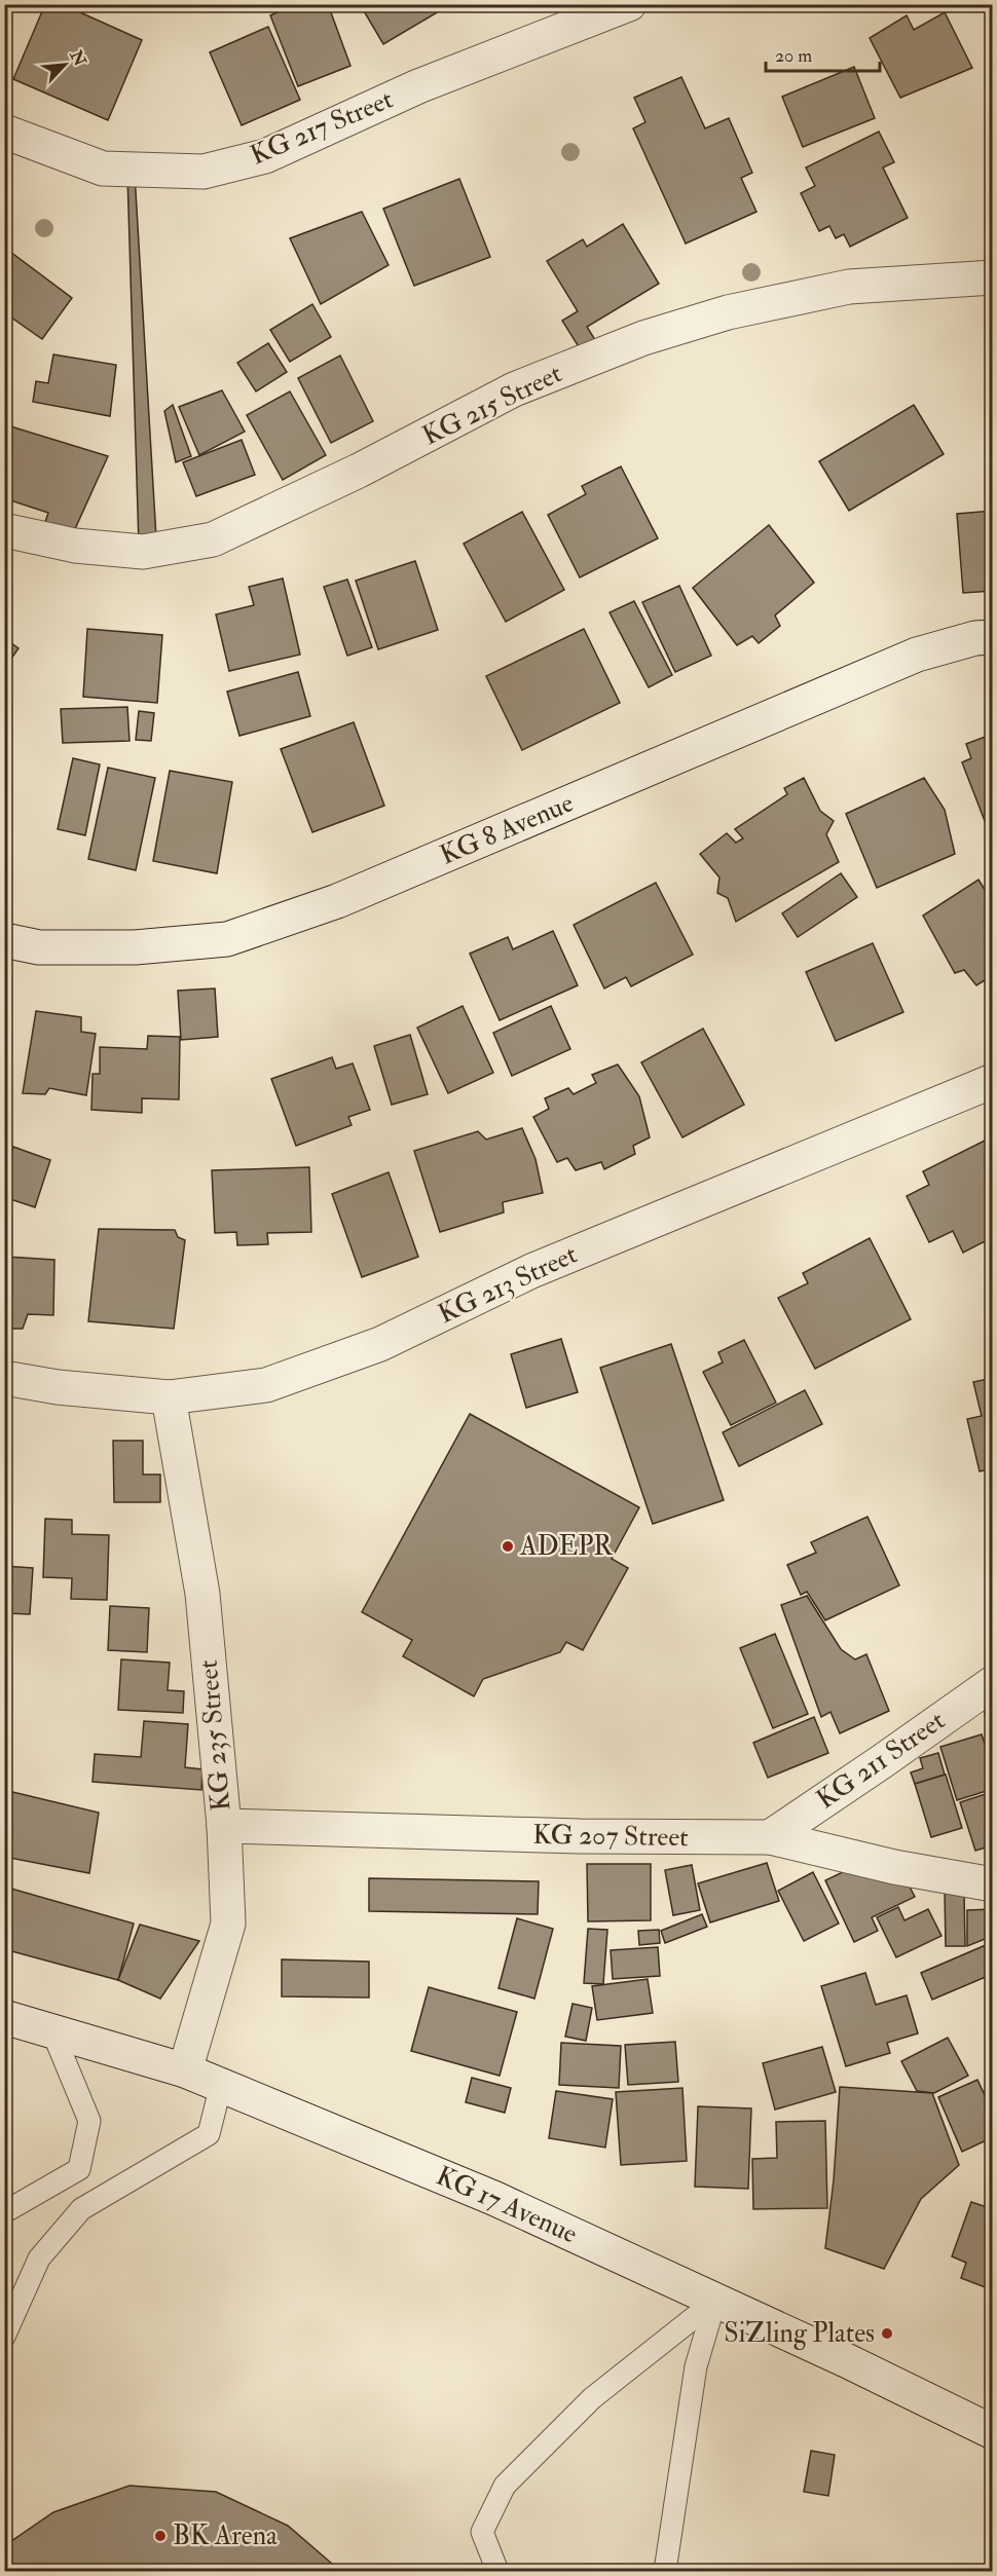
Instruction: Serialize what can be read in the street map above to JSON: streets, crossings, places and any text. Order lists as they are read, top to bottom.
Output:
{
  "streets": {
    "street": [
      "KG 217 Street",
      "KG 215 Street",
      "KG 8 Avenue",
      "KG 213 Street",
      "KG 235 Street",
      "KG 211 Street",
      "KG 207 Street",
      "KG 17 Avenue"
    ]
  },
  "crossings": [
    ["KG 213 Street", "KG 235 Street"],
    ["KG 235 Street", "KG 207 Street"],
    ["KG 235 Street", "KG 17 Avenue"],
    ["KG 211 Street", "KG 207 Street"]
  ],
  "places": ["ADEPR", "SiZling Plates", "BK Arena"],
  "scale_bar": "20 m",
  "north": "top right"
}
